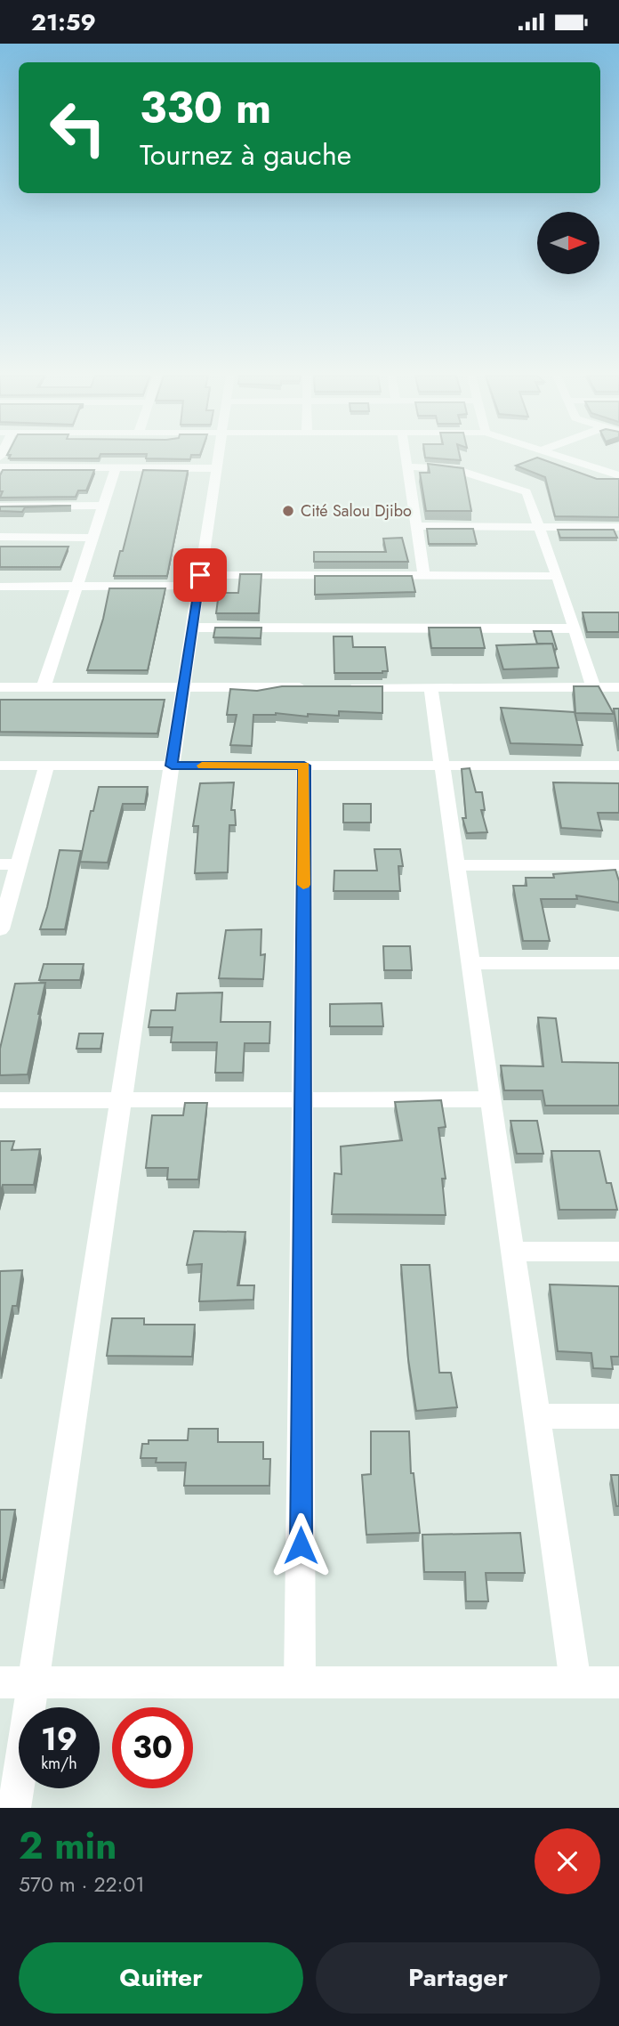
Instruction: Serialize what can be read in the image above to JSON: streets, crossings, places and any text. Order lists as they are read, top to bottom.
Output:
{
  "places": ["Cité Salou Djibo"],
  "north": "right",
  "page": {
    "status": "21:59",
    "turn": ["330 m", "Tournez à gauche"],
    "speed": "19 km/h",
    "limit": "30",
    "heading": ["2 min", "570 m · 22:01"],
    "buttons": ["Quitter", "Partager"]
  }
}
